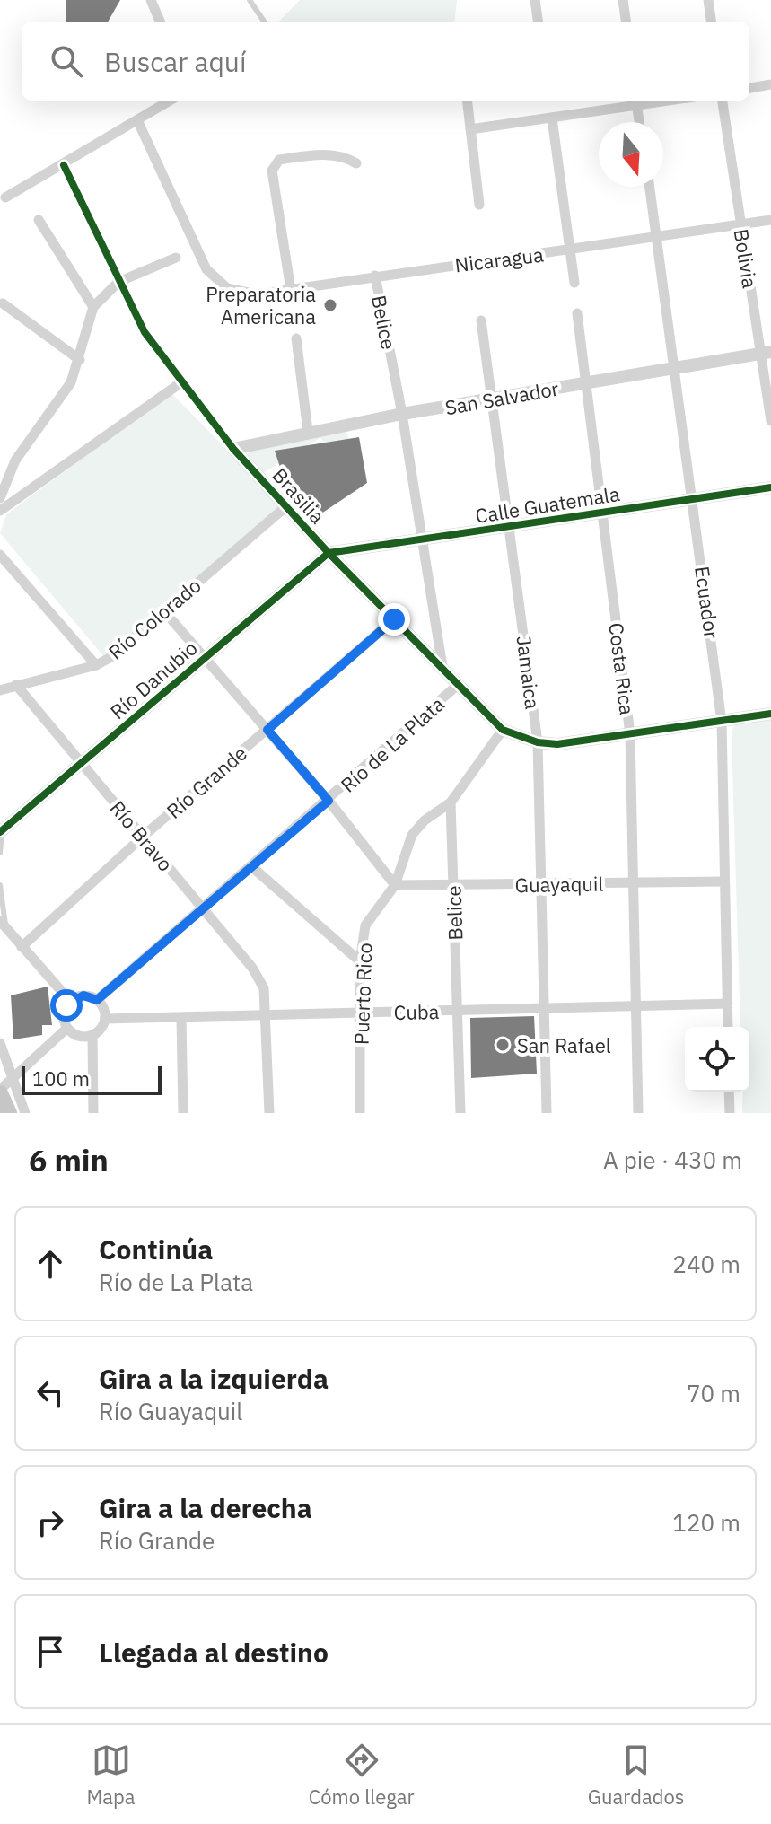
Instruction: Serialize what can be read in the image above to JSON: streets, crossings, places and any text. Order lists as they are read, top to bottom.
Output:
{
  "streets": {
    "street": [
      "Bolivia",
      "Nicaragua",
      "Belice",
      "San Salvador",
      "Brasilia",
      "Calle Guatemala",
      "Ecuador",
      "Río Colorado",
      "Costa Rica",
      "Jamaica",
      "Río Danubio",
      "Río de La Plata",
      "Río Grande",
      "Río Bravo",
      "Guayaquil",
      "Puerto Rico",
      "Cuba"
    ]
  },
  "crossings": [
    ["Bolivia", "Nicaragua"],
    ["Bolivia", "San Salvador"],
    ["Nicaragua", "Belice"],
    ["Nicaragua", "Ecuador"],
    ["Belice", "San Salvador"],
    ["Belice", "Brasilia"],
    ["Belice", "Calle Guatemala"],
    ["Belice", "Guayaquil"],
    ["Belice", "Puerto Rico"],
    ["Belice", "Cuba"],
    ["San Salvador", "Brasilia"],
    ["San Salvador", "Ecuador"],
    ["San Salvador", "Costa Rica"],
    ["San Salvador", "Jamaica"],
    ["Brasilia", "Calle Guatemala"],
    ["Brasilia", "Ecuador"],
    ["Brasilia", "Río Colorado"],
    ["Brasilia", "Costa Rica"],
    ["Brasilia", "Jamaica"],
    ["Brasilia", "Río Danubio"],
    ["Brasilia", "Río de La Plata"],
    ["Brasilia", "Río Grande"],
    ["Calle Guatemala", "Ecuador"],
    ["Calle Guatemala", "Costa Rica"],
    ["Calle Guatemala", "Jamaica"],
    ["Calle Guatemala", "Río Danubio"],
    ["Ecuador", "Guayaquil"],
    ["Ecuador", "Cuba"],
    ["Río Colorado", "Río Bravo"],
    ["Costa Rica", "Guayaquil"],
    ["Costa Rica", "Cuba"],
    ["Jamaica", "Guayaquil"],
    ["Jamaica", "Cuba"],
    ["Río Danubio", "Río Bravo"],
    ["Río de La Plata", "Río Bravo"],
    ["Río de La Plata", "Cuba"],
    ["Río Grande", "Río Bravo"],
    ["Río Bravo", "Cuba"],
    ["Guayaquil", "Puerto Rico"],
    ["Puerto Rico", "Cuba"]
  ],
  "places": ["Preparatoria Americana", "San Rafael"],
  "scale_bar": "100 m",
  "north": "bottom",
  "page": {
    "search": "Buscar aquí",
    "scale": "100 m",
    "heading": ["6 min", "A pie · 430 m"],
    "list": [
      ["Continúa", "Río de La Plata", "240 m"],
      ["Gira a la izquierda", "Río Guayaquil", "70 m"],
      ["Gira a la derecha", "Río Grande", "120 m"],
      "Llegada al destino"
    ],
    "nav": ["Mapa", "Cómo llegar", "Guardados"]
  }
}
